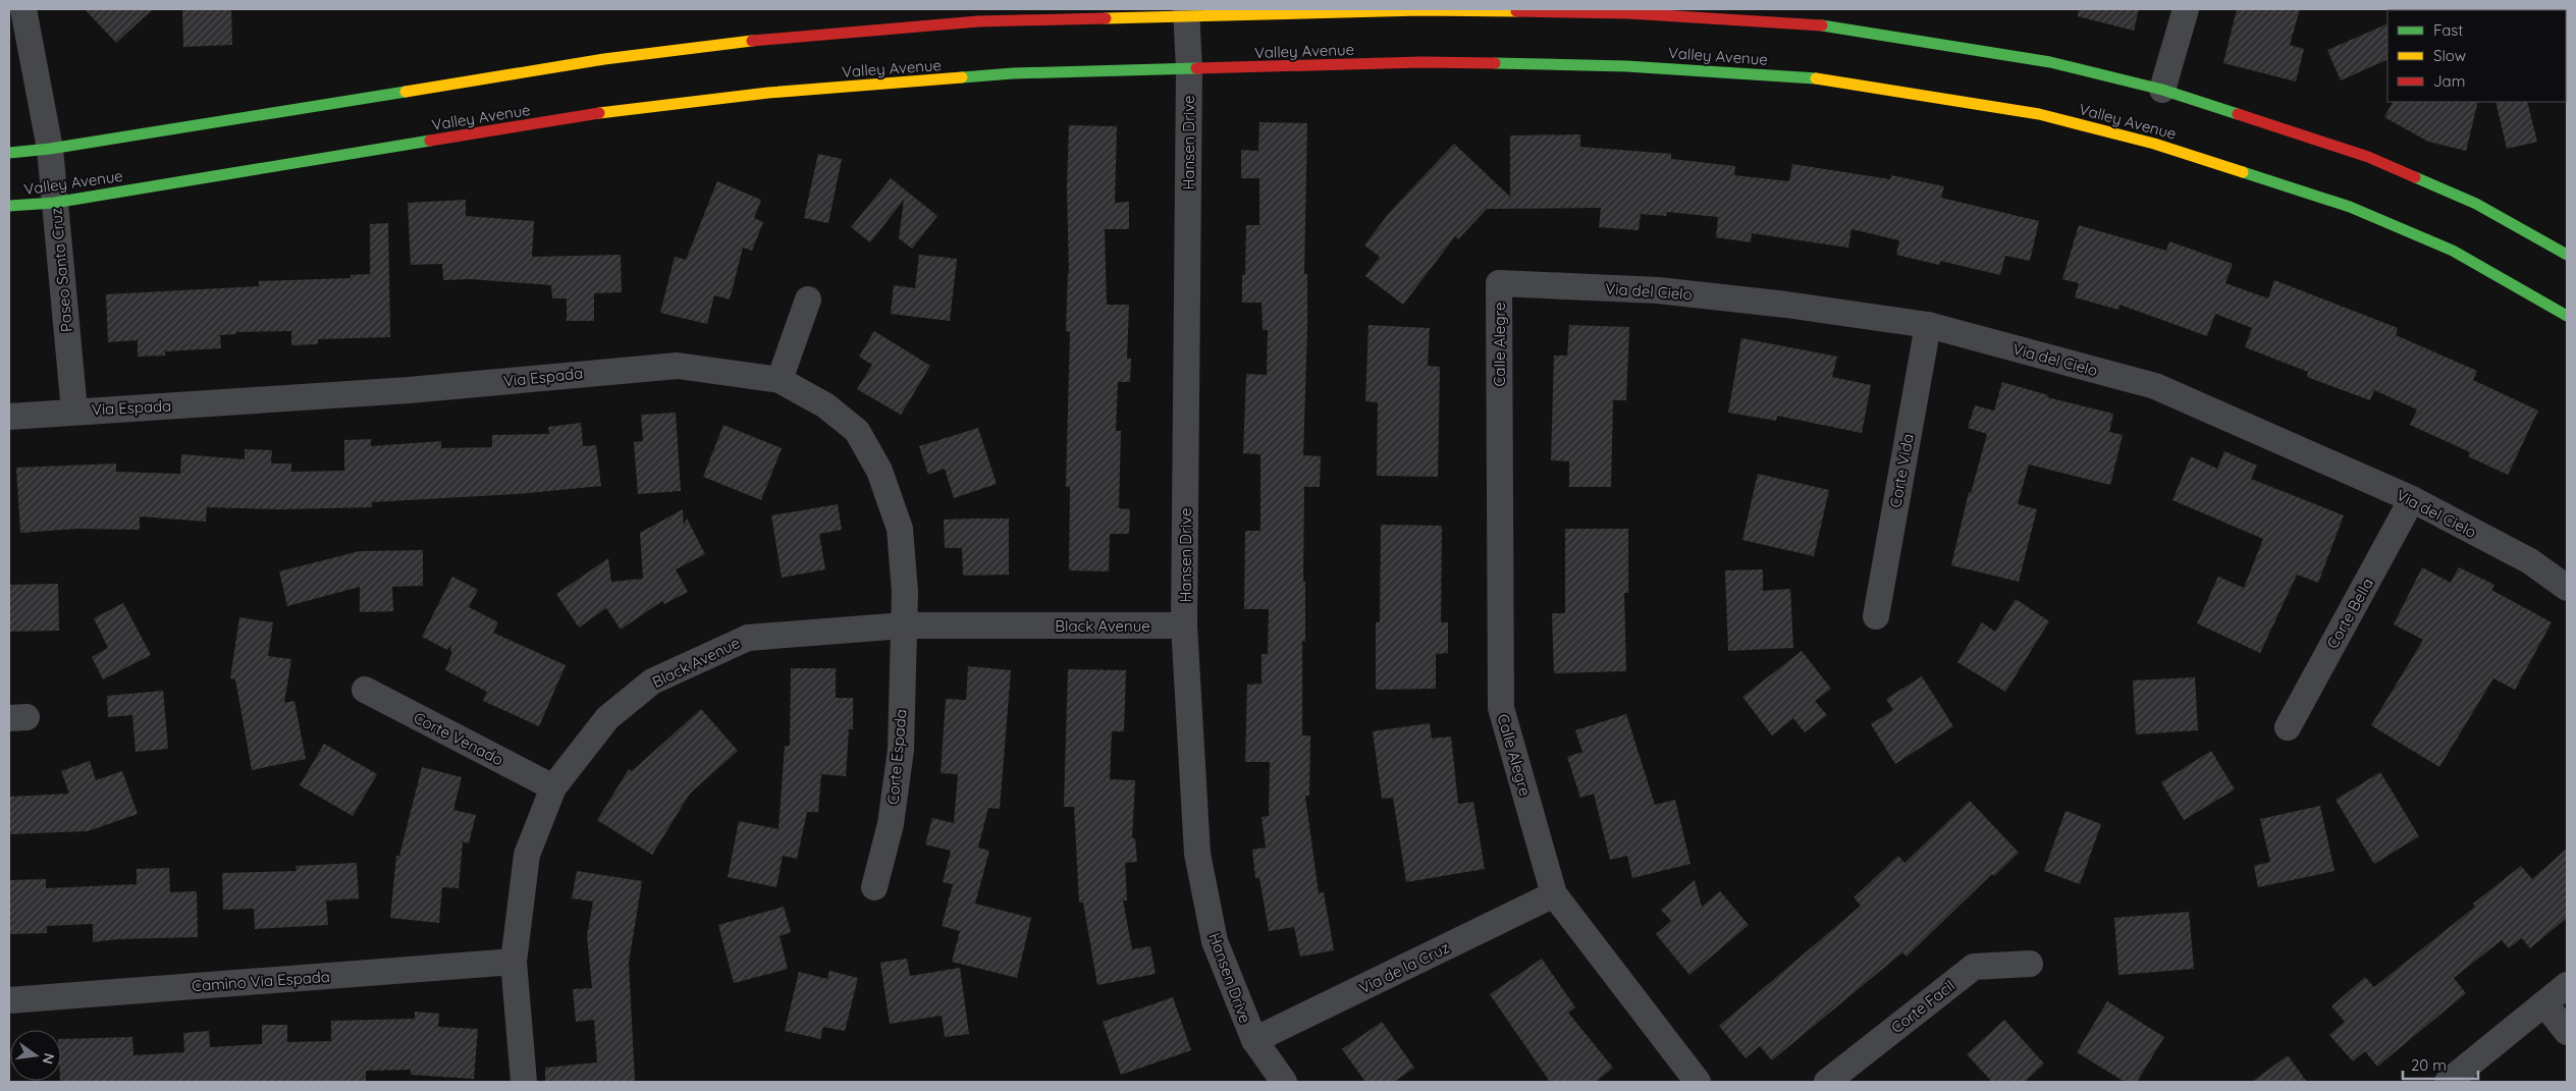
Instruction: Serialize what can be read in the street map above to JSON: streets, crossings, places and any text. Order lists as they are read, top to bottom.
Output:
{
  "streets": {
    "main road": ["Valley Avenue"],
    "street": [
      "Hansen Drive",
      "Paseo Santa Cruz",
      "Via del Cielo",
      "Calle Alegre",
      "Via Espada",
      "Corte Vida",
      "Corte Bella",
      "Black Avenue",
      "Corte Venado",
      "Corte Espada",
      "Via de la Cruz",
      "Camino Via Espada",
      "Corte Facil"
    ]
  },
  "crossings": [
    ["Valley Avenue", "Hansen Drive"],
    ["Valley Avenue", "Paseo Santa Cruz"],
    ["Hansen Drive", "Black Avenue"],
    ["Hansen Drive", "Via de la Cruz"],
    ["Paseo Santa Cruz", "Via Espada"],
    ["Via del Cielo", "Calle Alegre"],
    ["Via del Cielo", "Corte Vida"],
    ["Via del Cielo", "Corte Bella"],
    ["Calle Alegre", "Via de la Cruz"],
    ["Via Espada", "Black Avenue"],
    ["Via Espada", "Corte Espada"],
    ["Black Avenue", "Corte Venado"],
    ["Black Avenue", "Corte Espada"],
    ["Black Avenue", "Camino Via Espada"]
  ],
  "legend": ["Fast", "Slow", "Jam"],
  "scale_bar": "20 m",
  "north": "right"
}
